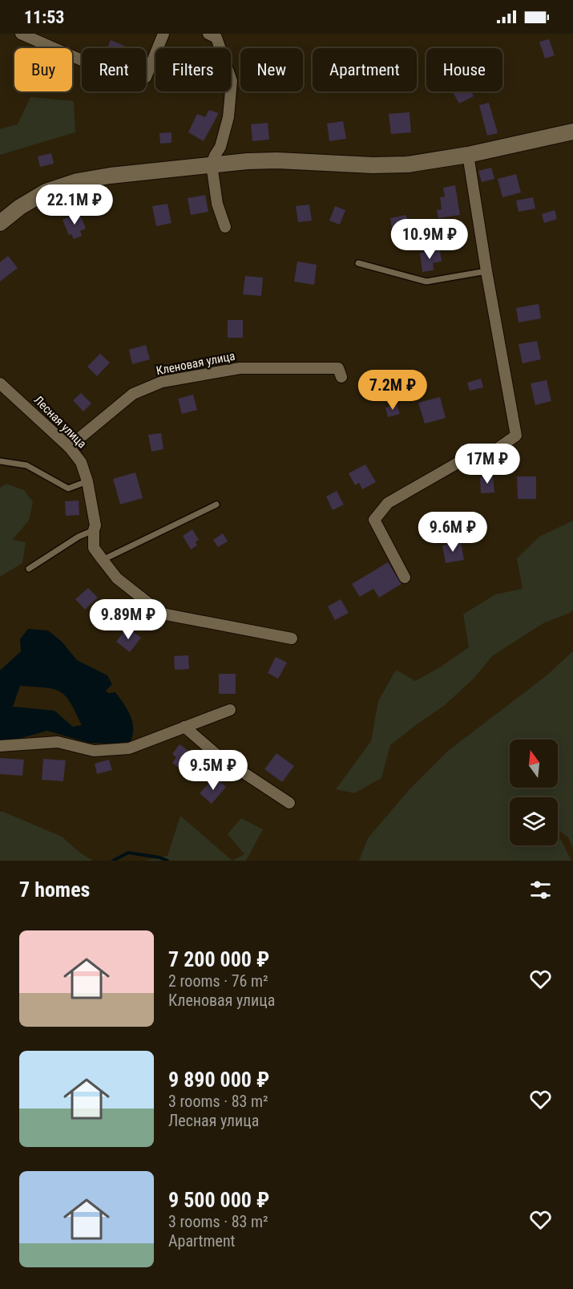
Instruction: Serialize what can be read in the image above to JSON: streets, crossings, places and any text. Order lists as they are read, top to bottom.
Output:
{
  "streets": {
    "street": ["Кленовая улица", "Лесная улица"]
  },
  "crossings": [
    ["Кленовая улица", "Лесная улица"]
  ],
  "north": "top",
  "page": {
    "status": "11:53",
    "chip": [
      "Buy",
      "Rent",
      "Filters",
      "New",
      "Apartment",
      "House"
    ],
    "price": [
      "22.1M ₽",
      "10.9M ₽",
      "7.2M ₽",
      "17M ₽",
      "9.6M ₽",
      "9.89M ₽",
      "9.5M ₽"
    ],
    "heading": "7 homes",
    "list": [
      {
        "name": "7 200 000 ₽",
        "note": "2 rooms · 76 m² · Кленовая улица"
      },
      {
        "name": "9 890 000 ₽",
        "note": "3 rooms · 83 m² · Лесная улица"
      },
      {
        "name": "9 500 000 ₽",
        "note": "3 rooms · 83 m² · Apartment"
      }
    ]
  }
}
